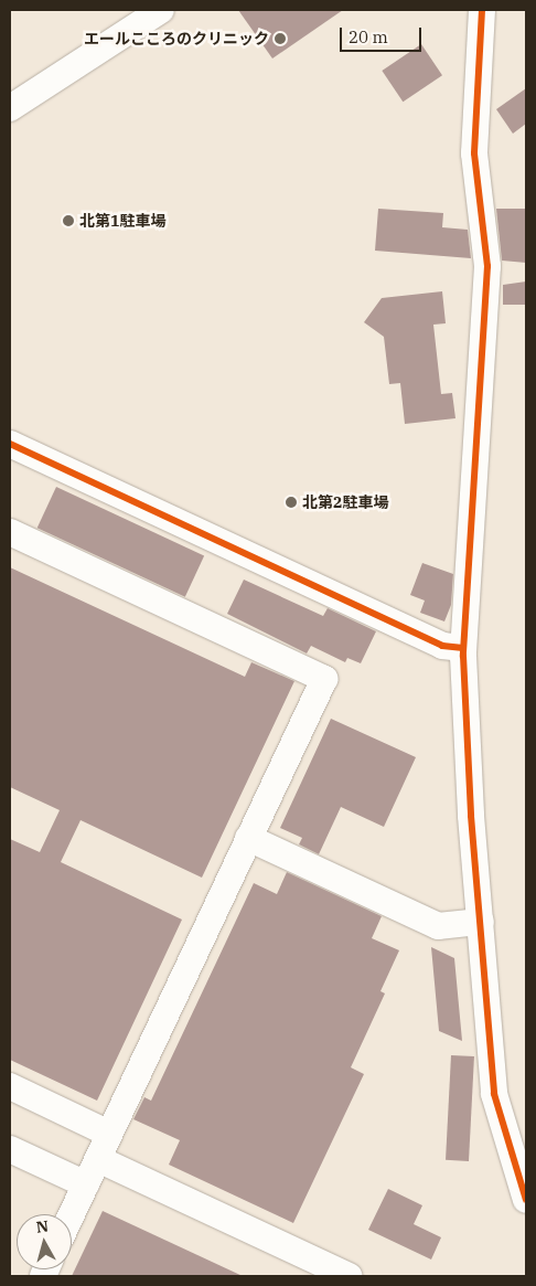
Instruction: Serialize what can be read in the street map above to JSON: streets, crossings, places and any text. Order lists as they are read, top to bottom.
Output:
{
  "places": ["エールこころのクリニック", "北第1駐車場", "北第2駐車場"],
  "scale_bar": "20 m",
  "north": "top"
}
